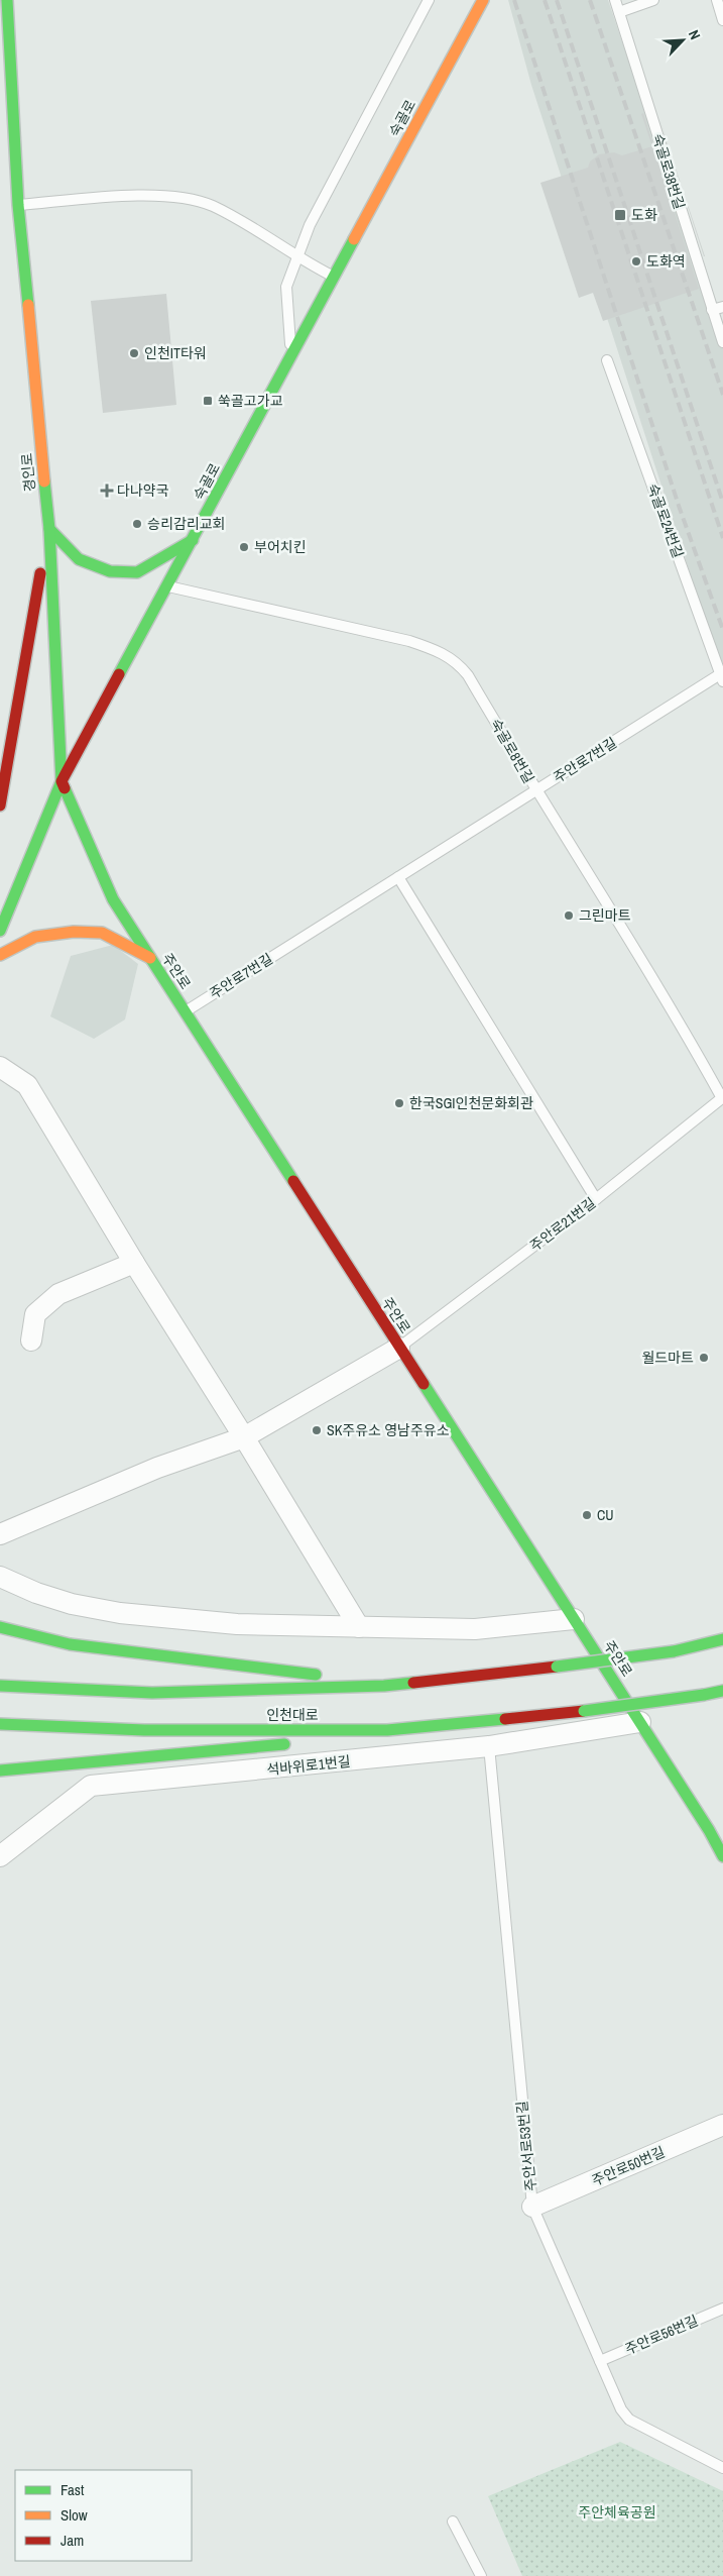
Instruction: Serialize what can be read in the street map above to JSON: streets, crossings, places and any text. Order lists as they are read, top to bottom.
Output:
{
  "streets": {
    "main road": [
      "숙골로",
      "경인로",
      "주안로",
      "인천대로"
    ],
    "street": ["석바위로1번길", "주안로50번길"],
    "lane": [
      "숙골로38번길",
      "숙골로24번길",
      "숙골로8번길",
      "주안로7번길",
      "주안로21번길",
      "주안서로53번길",
      "주안로56번길"
    ]
  },
  "crossings": [
    ["숙골로", "경인로"],
    ["숙골로", "숙골로8번길"],
    ["숙골로", "주안로"],
    ["경인로", "주안로"],
    ["숙골로24번길", "주안로7번길"],
    ["숙골로8번길", "주안로7번길"],
    ["숙골로8번길", "주안로21번길"],
    ["주안로7번길", "주안로"],
    ["주안로", "주안로21번길"],
    ["주안로", "석바위로1번길"],
    ["석바위로1번길", "주안서로53번길"],
    ["주안서로53번길", "주안로50번길"],
    ["주안서로53번길", "주안로56번길"]
  ],
  "parks": ["주안체육공원"],
  "places": {
    "transit": ["도화", "쑥골고가교"],
    "other": [
      "도화역",
      "인천IT타워",
      "승리감리교회",
      "부어치킨",
      "그린마트",
      "한국SGI인천문화회관",
      "월드마트",
      "SK주유소 영남주유소",
      "CU"
    ],
    "health": ["다나약국"]
  },
  "legend": ["Fast", "Slow", "Jam"],
  "north": "top right"
}
